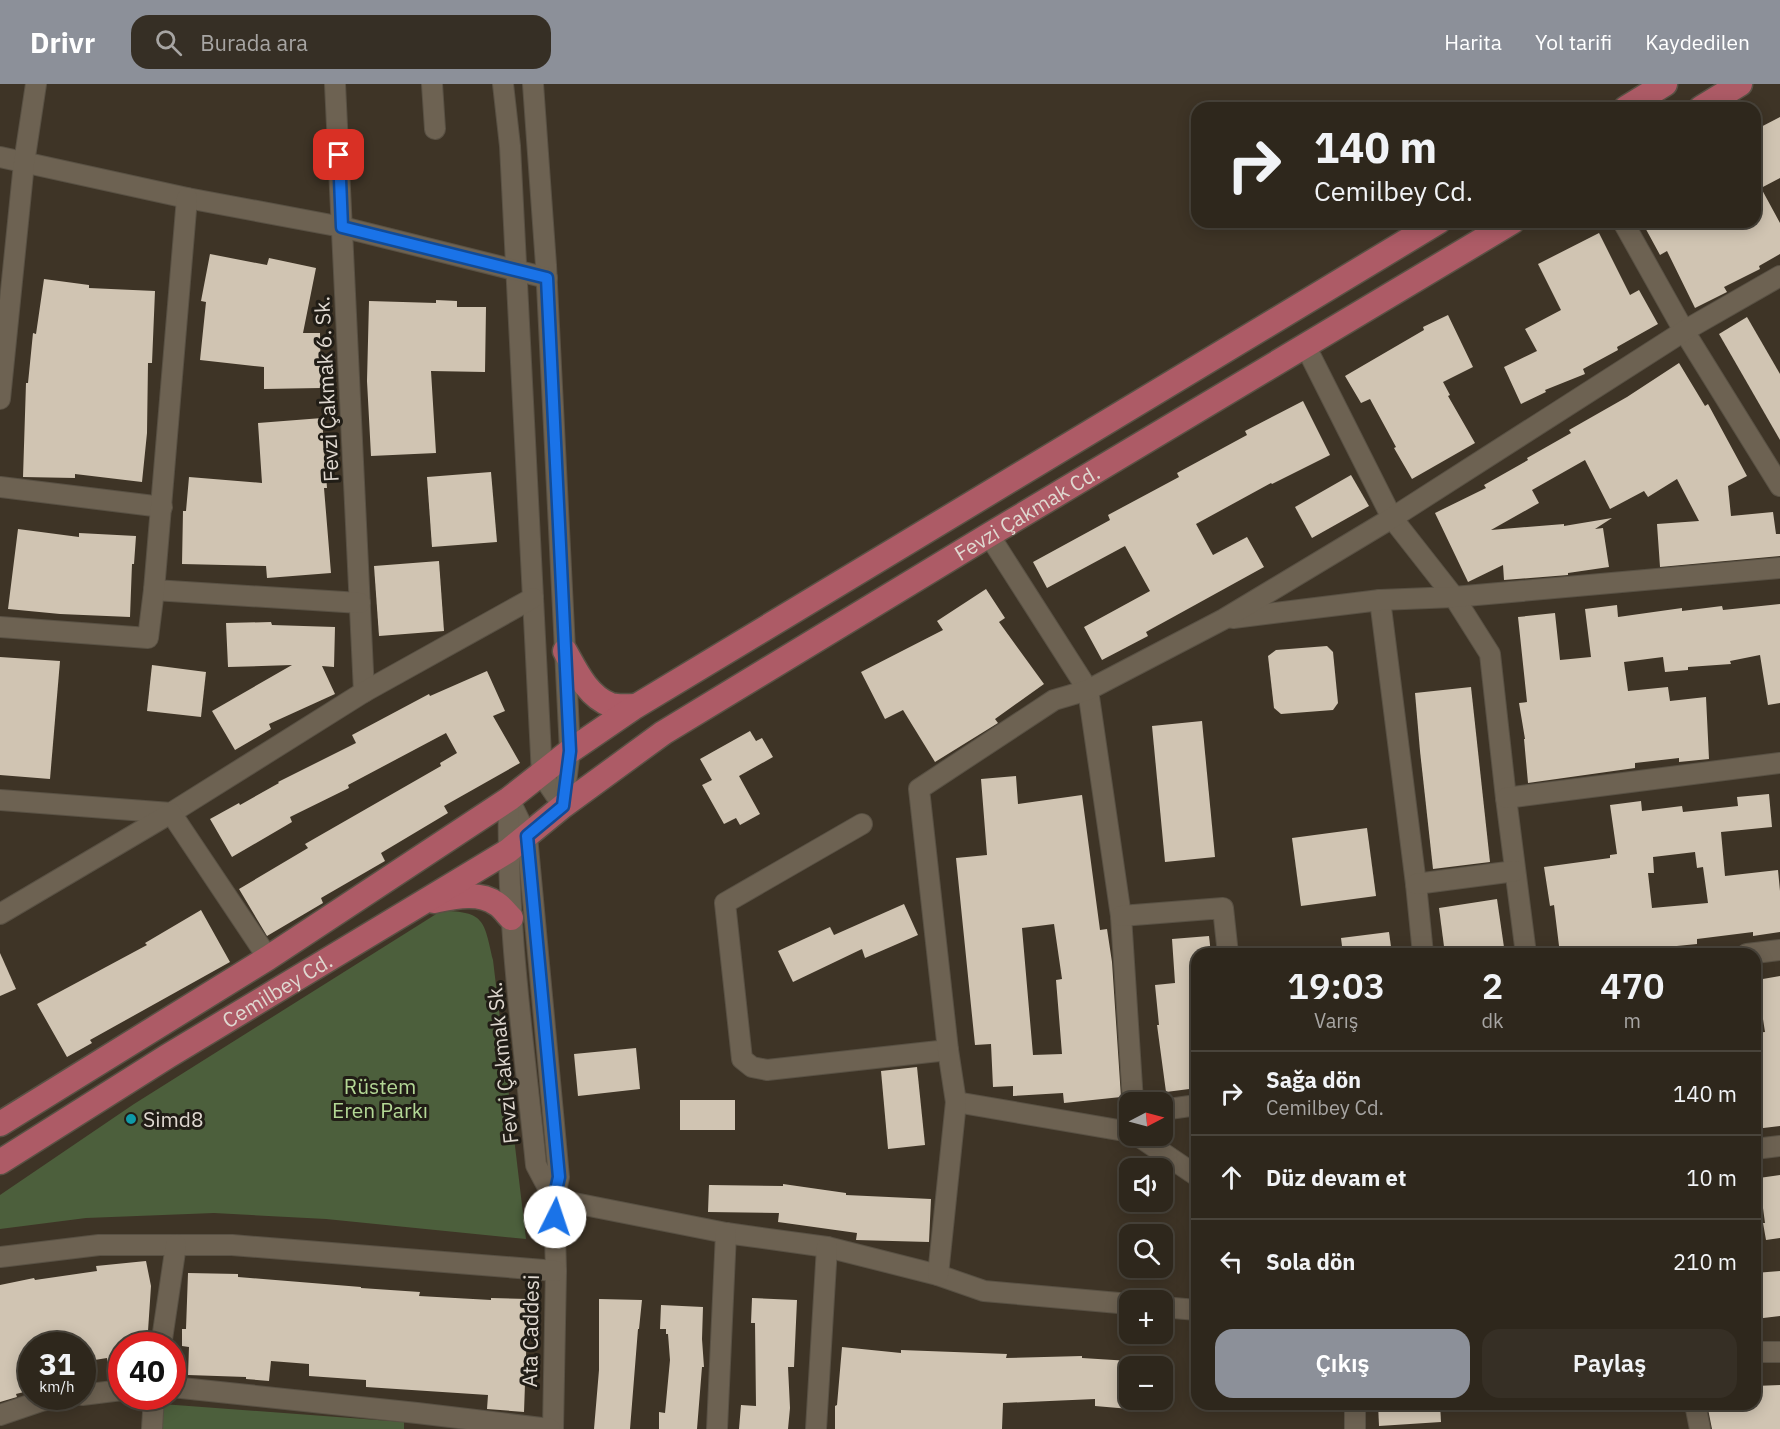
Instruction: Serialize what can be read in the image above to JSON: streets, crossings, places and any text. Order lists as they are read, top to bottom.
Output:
{
  "streets": {
    "main road": ["Fevzi Çakmak Cd.", "Cemilbey Cd."],
    "street": ["Fevzi Çakmak 6. Sk.", "Fevzi Çakmak Sk.", "Ata Caddesi"]
  },
  "crossings": [
    ["Fevzi Çakmak Cd.", "Cemilbey Cd."],
    ["Fevzi Çakmak Cd.", "Fevzi Çakmak Sk."],
    ["Cemilbey Cd.", "Fevzi Çakmak Sk."],
    ["Cemilbey Cd.", "Ata Caddesi"],
    ["Fevzi Çakmak Sk.", "Ata Caddesi"]
  ],
  "parks": ["Rüstem Eren Parkı"],
  "places": ["Simd8"],
  "north": "right",
  "page": {
    "header": "Drivr",
    "search": "Burada ara",
    "nav": ["Harita", "Yol tarifi", "Kaydedilen"],
    "turn": ["140 m", "Cemilbey Cd."],
    "eta": [
      "19:03",
      "Varış",
      "2",
      "dk",
      "470",
      "m"
    ],
    "list": [
      {
        "name": "Sağa dön",
        "note": "Cemilbey Cd.",
        "value": "140 m"
      },
      {
        "name": "Düz devam et",
        "value": "10 m"
      },
      {
        "name": "Sola dön",
        "value": "210 m"
      }
    ],
    "map_buttons": ["+", "−"],
    "buttons": ["Çıkış", "Paylaş"],
    "speed": "31 km/h",
    "limit": "40"
  }
}
